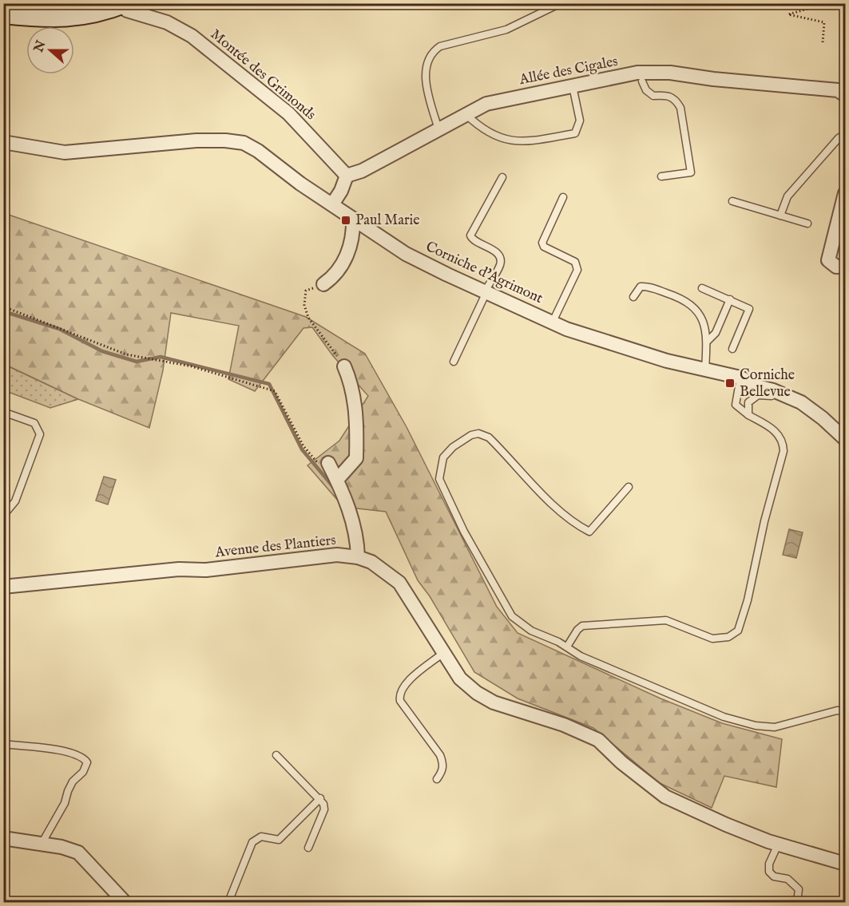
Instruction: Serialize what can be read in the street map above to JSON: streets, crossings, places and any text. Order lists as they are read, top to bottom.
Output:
{
  "streets": {
    "street": [
      "Allée des Cigales",
      "Montée des Grimonds",
      "Corniche d'Agrimont",
      "Avenue des Plantiers"
    ]
  },
  "crossings": [
    ["Allée des Cigales", "Montée des Grimonds"]
  ],
  "places": {
    "transit": ["Paul Marie", "Corniche Bellevue"]
  },
  "north": "left"
}
